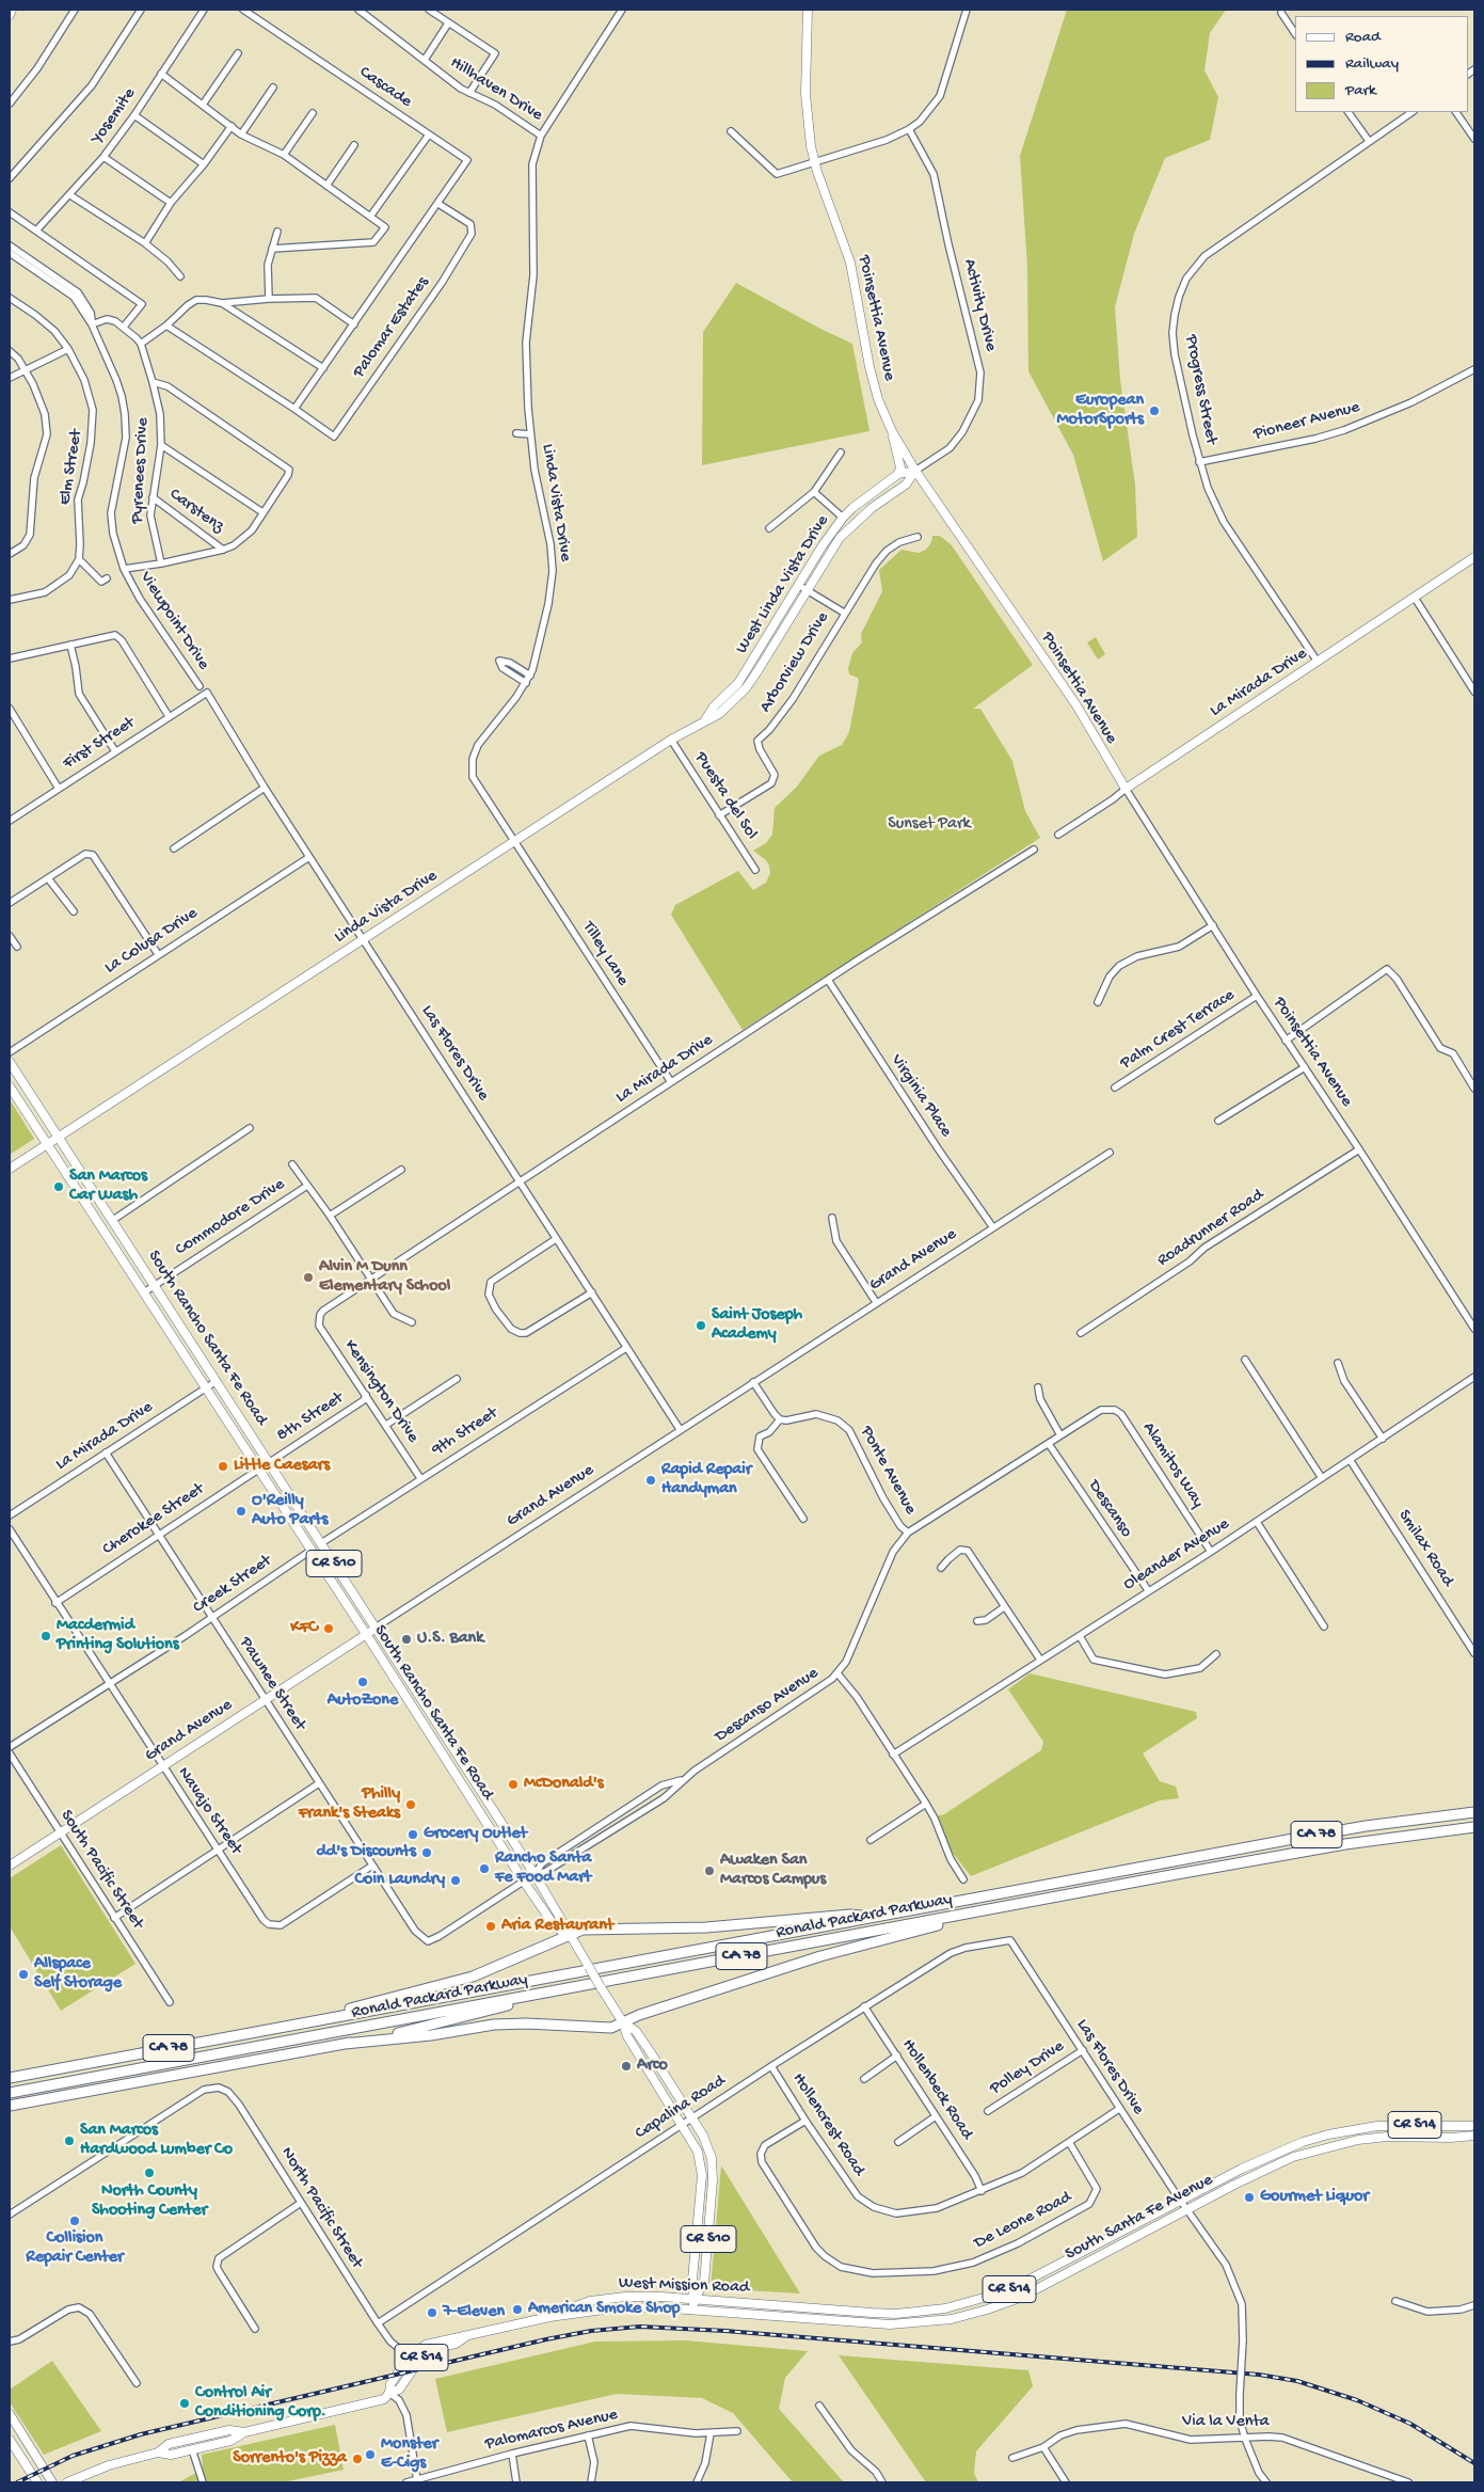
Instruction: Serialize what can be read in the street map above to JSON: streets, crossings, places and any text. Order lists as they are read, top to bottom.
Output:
{
  "streets": {
    "highway": ["CA 78", "Ronald Packard Parkway"],
    "main road": [
      "Poinsettia Avenue",
      "Linda Vista Drive",
      "West Linda Vista Drive",
      "La Mirada Drive",
      "Grand Avenue",
      "South Rancho Santa Fe Road",
      "CR S10",
      "CR S14",
      "South Santa Fe Avenue",
      "West Mission Road"
    ],
    "street": [
      "Cascade",
      "Hillhaven Drive",
      "Yosemite",
      "Activity Drive",
      "Palomar Estates",
      "Progress Street",
      "Pioneer Avenue",
      "Elm Street",
      "Pyrenees Drive",
      "Carstenz",
      "Viewpoint Drive",
      "Arborview Drive",
      "First Street",
      "Puesta del Sol",
      "La Colusa Drive",
      "Tilley Lane",
      "Palm Crest Terrace",
      "Las Flores Drive",
      "Virginia Place",
      "Commodore Drive",
      "Roadrunner Road",
      "Kensington Drive",
      "8th Street",
      "9th Street",
      "Alamitos Way",
      "Ponte Avenue",
      "Descanso",
      "Cherokee Street",
      "Smilax Road",
      "Oleander Avenue",
      "Creek Street",
      "Pawnee Street",
      "Descanso Avenue",
      "Navajo Street",
      "South Pacific Street",
      "Polley Drive",
      "Hollenbeck Road",
      "Capalina Road",
      "Hollencrest Road",
      "North Pacific Street",
      "De Leone Road",
      "Via la Venta",
      "Palomarcos Avenue"
    ]
  },
  "crossings": [
    ["Cascade", "Palomar Estates"],
    ["Hillhaven Drive", "Linda Vista Drive"],
    ["Activity Drive", "Poinsettia Avenue"],
    ["Activity Drive", "West Linda Vista Drive"],
    ["Poinsettia Avenue", "West Linda Vista Drive"],
    ["Poinsettia Avenue", "La Mirada Drive"],
    ["Poinsettia Avenue", "Palm Crest Terrace"],
    ["Poinsettia Avenue", "Roadrunner Road"],
    ["Progress Street", "Pioneer Avenue"],
    ["Progress Street", "La Mirada Drive"],
    ["Pyrenees Drive", "Carstenz"],
    ["Linda Vista Drive", "West Linda Vista Drive"],
    ["Linda Vista Drive", "Tilley Lane"],
    ["Linda Vista Drive", "Las Flores Drive"],
    ["Linda Vista Drive", "South Rancho Santa Fe Road"],
    ["West Linda Vista Drive", "Arborview Drive"],
    ["West Linda Vista Drive", "Puesta del Sol"],
    ["West Linda Vista Drive", "Tilley Lane"],
    ["Arborview Drive", "Puesta del Sol"],
    ["La Mirada Drive", "Tilley Lane"],
    ["La Mirada Drive", "Las Flores Drive"],
    ["La Mirada Drive", "Virginia Place"],
    ["La Mirada Drive", "South Rancho Santa Fe Road"],
    ["La Mirada Drive", "Kensington Drive"],
    ["La Mirada Drive", "Pawnee Street"],
    ["First Street", "Las Flores Drive"],
    ["La Colusa Drive", "Las Flores Drive"],
    ["Las Flores Drive", "Grand Avenue"],
    ["Las Flores Drive", "9th Street"],
    ["Las Flores Drive", "Polley Drive"],
    ["Las Flores Drive", "Capalina Road"],
    ["Las Flores Drive", "Hollencrest Road"],
    ["Las Flores Drive", "South Santa Fe Avenue"],
    ["Las Flores Drive", "Via la Venta"],
    ["Virginia Place", "Grand Avenue"],
    ["Commodore Drive", "South Rancho Santa Fe Road"],
    ["Grand Avenue", "South Rancho Santa Fe Road"],
    ["Grand Avenue", "Pawnee Street"],
    ["Grand Avenue", "Navajo Street"],
    ["Grand Avenue", "South Pacific Street"],
    ["South Rancho Santa Fe Road", "8th Street"],
    ["South Rancho Santa Fe Road", "9th Street"],
    ["South Rancho Santa Fe Road", "Cherokee Street"],
    ["South Rancho Santa Fe Road", "CR S10"],
    ["South Rancho Santa Fe Road", "Creek Street"],
    ["South Rancho Santa Fe Road", "Descanso Avenue"],
    ["Kensington Drive", "8th Street"],
    ["Kensington Drive", "9th Street"],
    ["8th Street", "Cherokee Street"],
    ["Alamitos Way", "Oleander Avenue"],
    ["Alamitos Way", "Descanso Avenue"],
    ["Ponte Avenue", "Descanso Avenue"],
    ["Descanso", "Oleander Avenue"],
    ["Descanso", "Descanso Avenue"],
    ["Cherokee Street", "Pawnee Street"],
    ["Cherokee Street", "Navajo Street"],
    ["Smilax Road", "Oleander Avenue"],
    ["CR S10", "Capalina Road"],
    ["CR S10", "West Mission Road"],
    ["Creek Street", "Pawnee Street"],
    ["Creek Street", "Navajo Street"],
    ["Pawnee Street", "Descanso Avenue"],
    ["Pawnee Street", "Navajo Street"],
    ["Hollenbeck Road", "Capalina Road"],
    ["Hollenbeck Road", "Hollencrest Road"],
    ["Capalina Road", "Hollencrest Road"],
    ["Capalina Road", "North Pacific Street"],
    ["Hollencrest Road", "De Leone Road"],
    ["North Pacific Street", "West Mission Road"],
    ["South Santa Fe Avenue", "West Mission Road"]
  ],
  "parks": ["Sunset Park"],
  "places": [
    "European MotorSports",
    "San Marcos Car Wash",
    "Alvin M Dunn Elementary School",
    "Saint Joseph Academy",
    "Little Caesars",
    "Rapid Repair Handyman",
    "O'Reilly Auto Parts",
    "KFC",
    "Macdermid Printing Solutions",
    "U.S. Bank",
    "AutoZone",
    "McDonald's",
    "Philly Frank's Steaks",
    "Grocery Outlet",
    "dd's Discounts",
    "Rancho Santa Fe Food Mart",
    "Awaken San Marcos Campus",
    "Coin Laundry",
    "Aria Restaurant",
    "Allspace Self Storage",
    "Arco",
    "San Marcos Hardwood Lumber Co",
    "North County Shooting Center",
    "Gourmet Liquor",
    "Collision Repair Center",
    "American Smoke Shop",
    "7-Eleven",
    "Control Air Conditioning Corp.",
    "Monster E-Cigs",
    "Sorrento's Pizza"
  ],
  "legend": ["Road", "Railway", "Park"]
}
